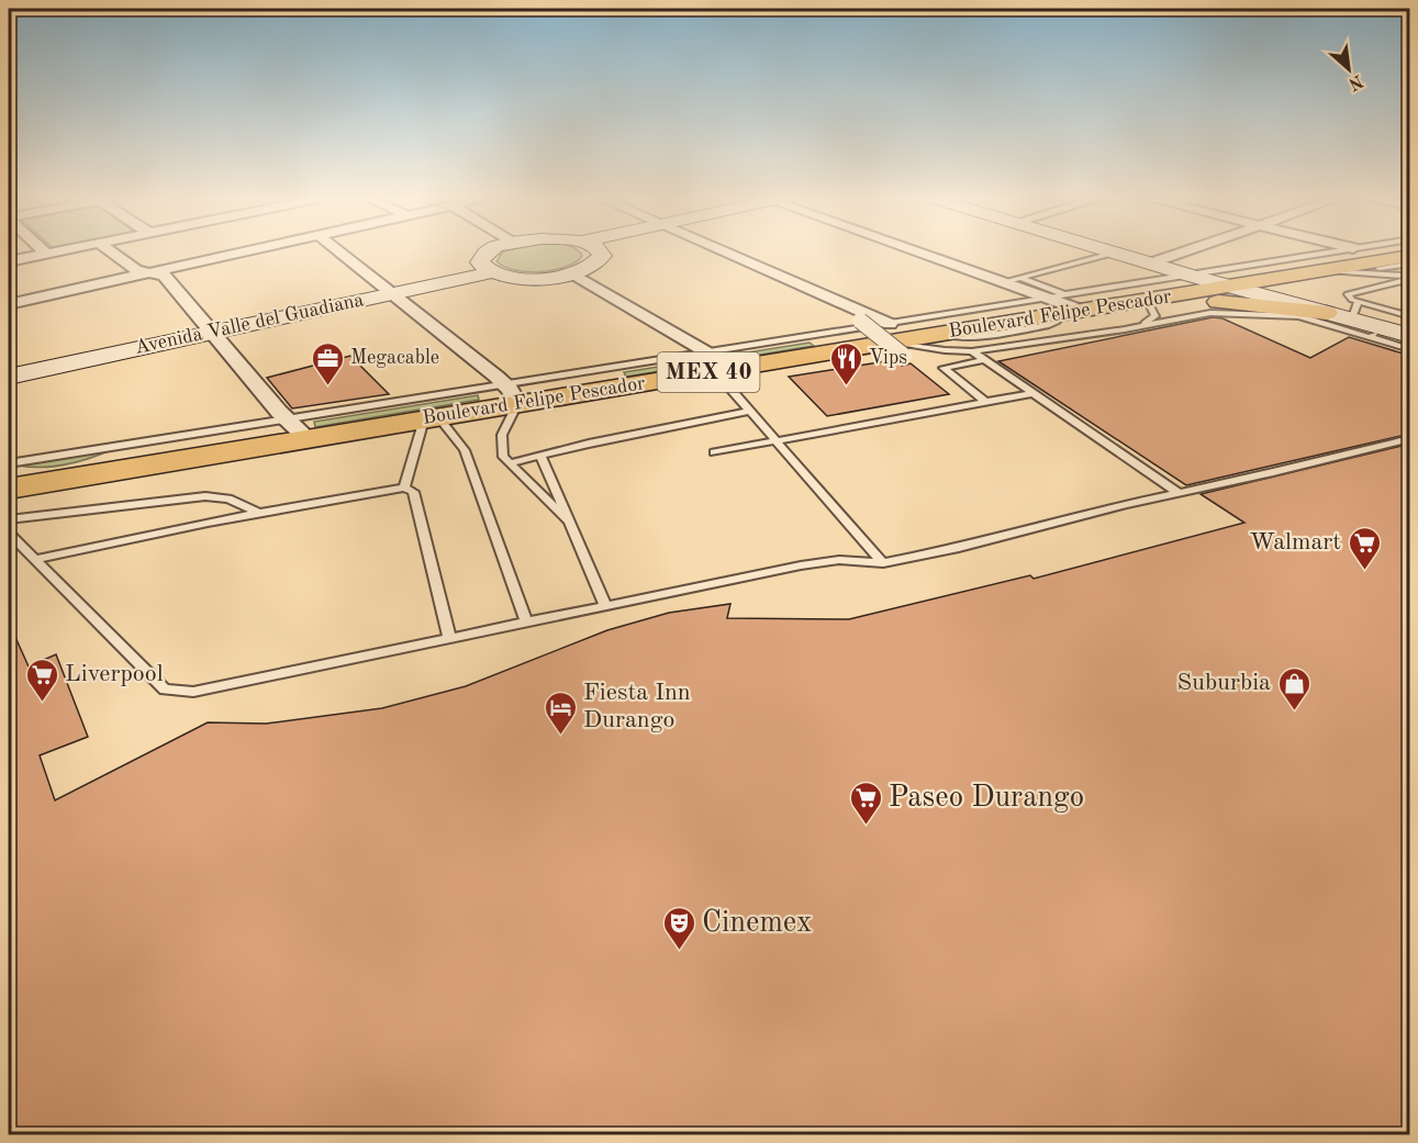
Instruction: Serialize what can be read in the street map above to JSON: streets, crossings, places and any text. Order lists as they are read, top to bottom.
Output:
{
  "streets": {
    "main road": ["Boulevard Felipe Pescador", "MEX 40"],
    "street": ["Avenida Valle del Guadiana"]
  },
  "places": {
    "office": ["Megacable"],
    "restaurant": ["Vips"],
    "supermarket": ["Walmart", "Liverpool", "Paseo Durango"],
    "shop": ["Suburbia"],
    "hotel": ["Fiesta Inn Durango"],
    "theatre": ["Cinemex"]
  },
  "north": "bottom right"
}
